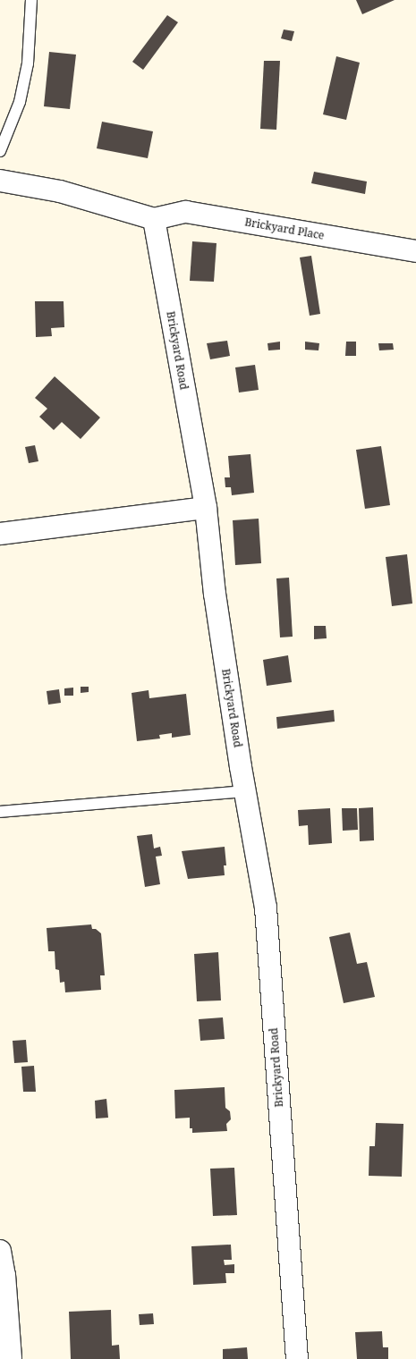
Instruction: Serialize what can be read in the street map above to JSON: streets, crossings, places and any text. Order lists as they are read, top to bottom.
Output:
{
  "streets": {
    "street": ["Brickyard Place", "Brickyard Road"]
  },
  "crossings": [
    ["Brickyard Place", "Brickyard Road"]
  ]
}
